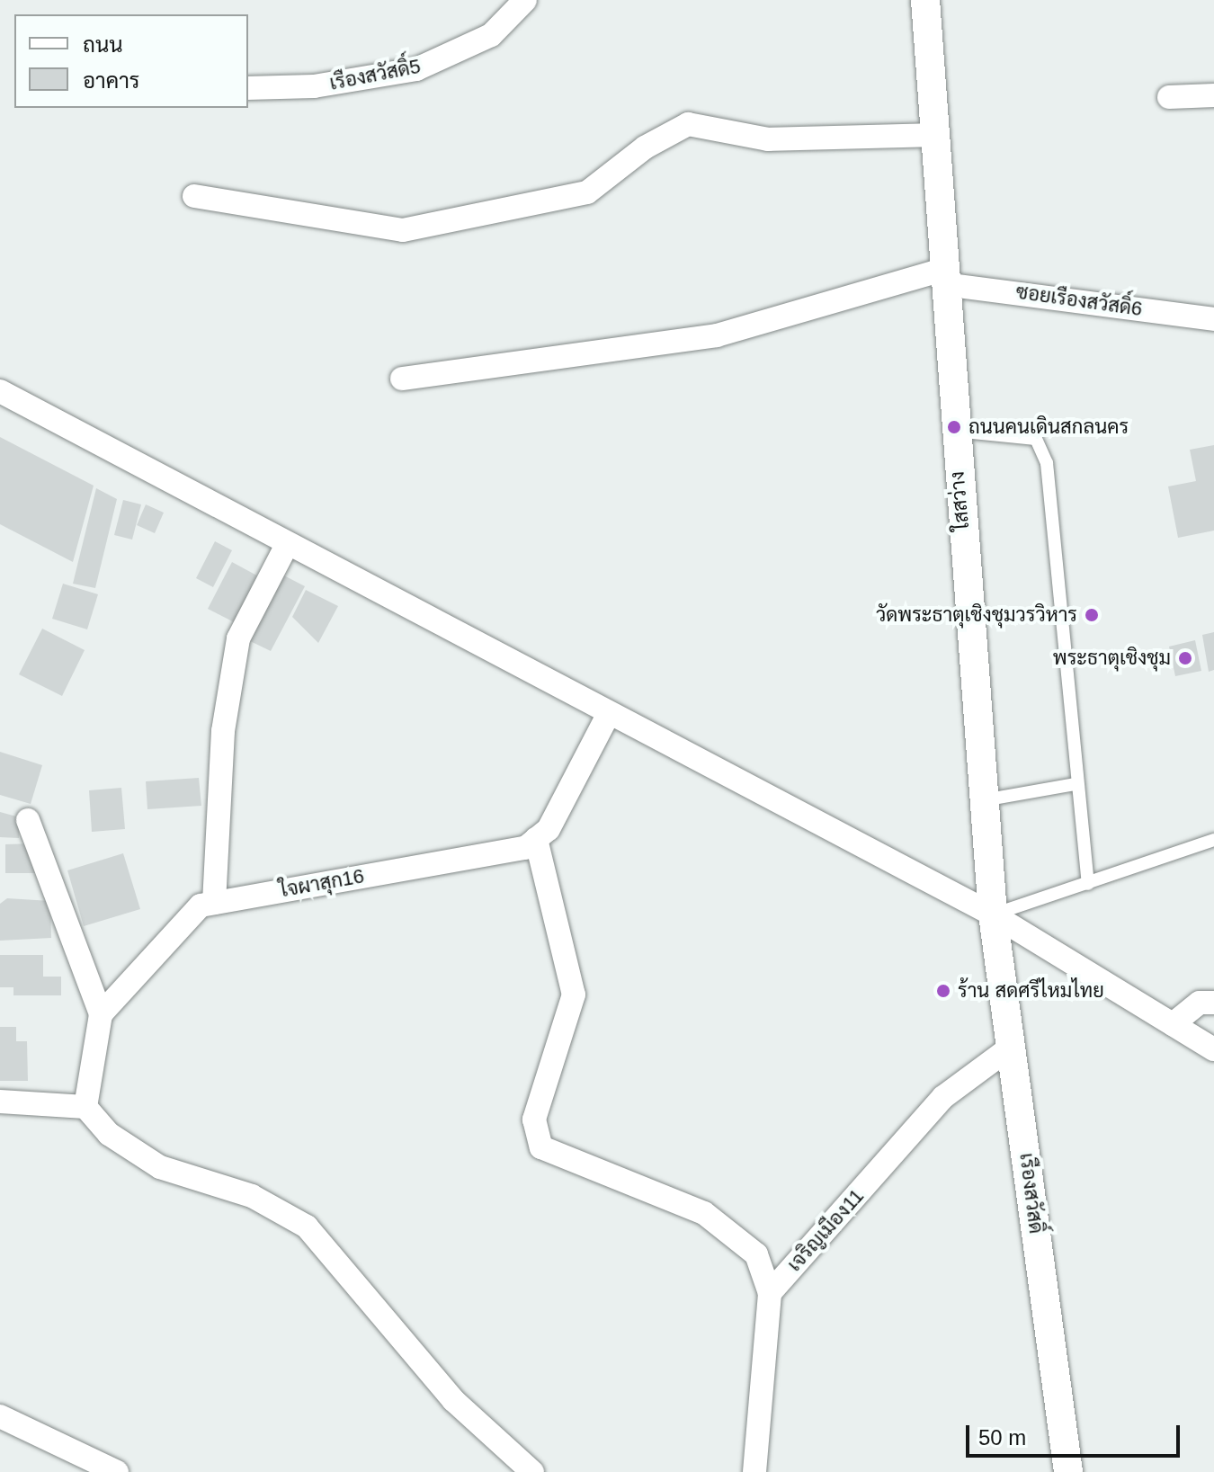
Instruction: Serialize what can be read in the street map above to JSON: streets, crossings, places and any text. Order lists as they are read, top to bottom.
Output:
{
  "streets": {
    "street": [
      "เรืองสวัสดิ์5",
      "ซอยเรืองสวัสดิ์6",
      "ใสสว่าง",
      "ใจผาสุก16",
      "เรืองสวัสดิ์",
      "เจริญเมือง11"
    ]
  },
  "crossings": [
    ["ซอยเรืองสวัสดิ์6", "ใสสว่าง"],
    ["ใสสว่าง", "เรืองสวัสดิ์"],
    ["เรืองสวัสดิ์", "เจริญเมือง11"]
  ],
  "places": [
    "ถนนคนเดินสกลนคร",
    "วัดพระธาตุเชิงชุมวรวิหาร",
    "พระธาตุเชิงชุม",
    "ร้าน สดศรีไหมไทย"
  ],
  "legend": ["ถนน", "อาคาร"],
  "scale_bar": "50 m"
}
